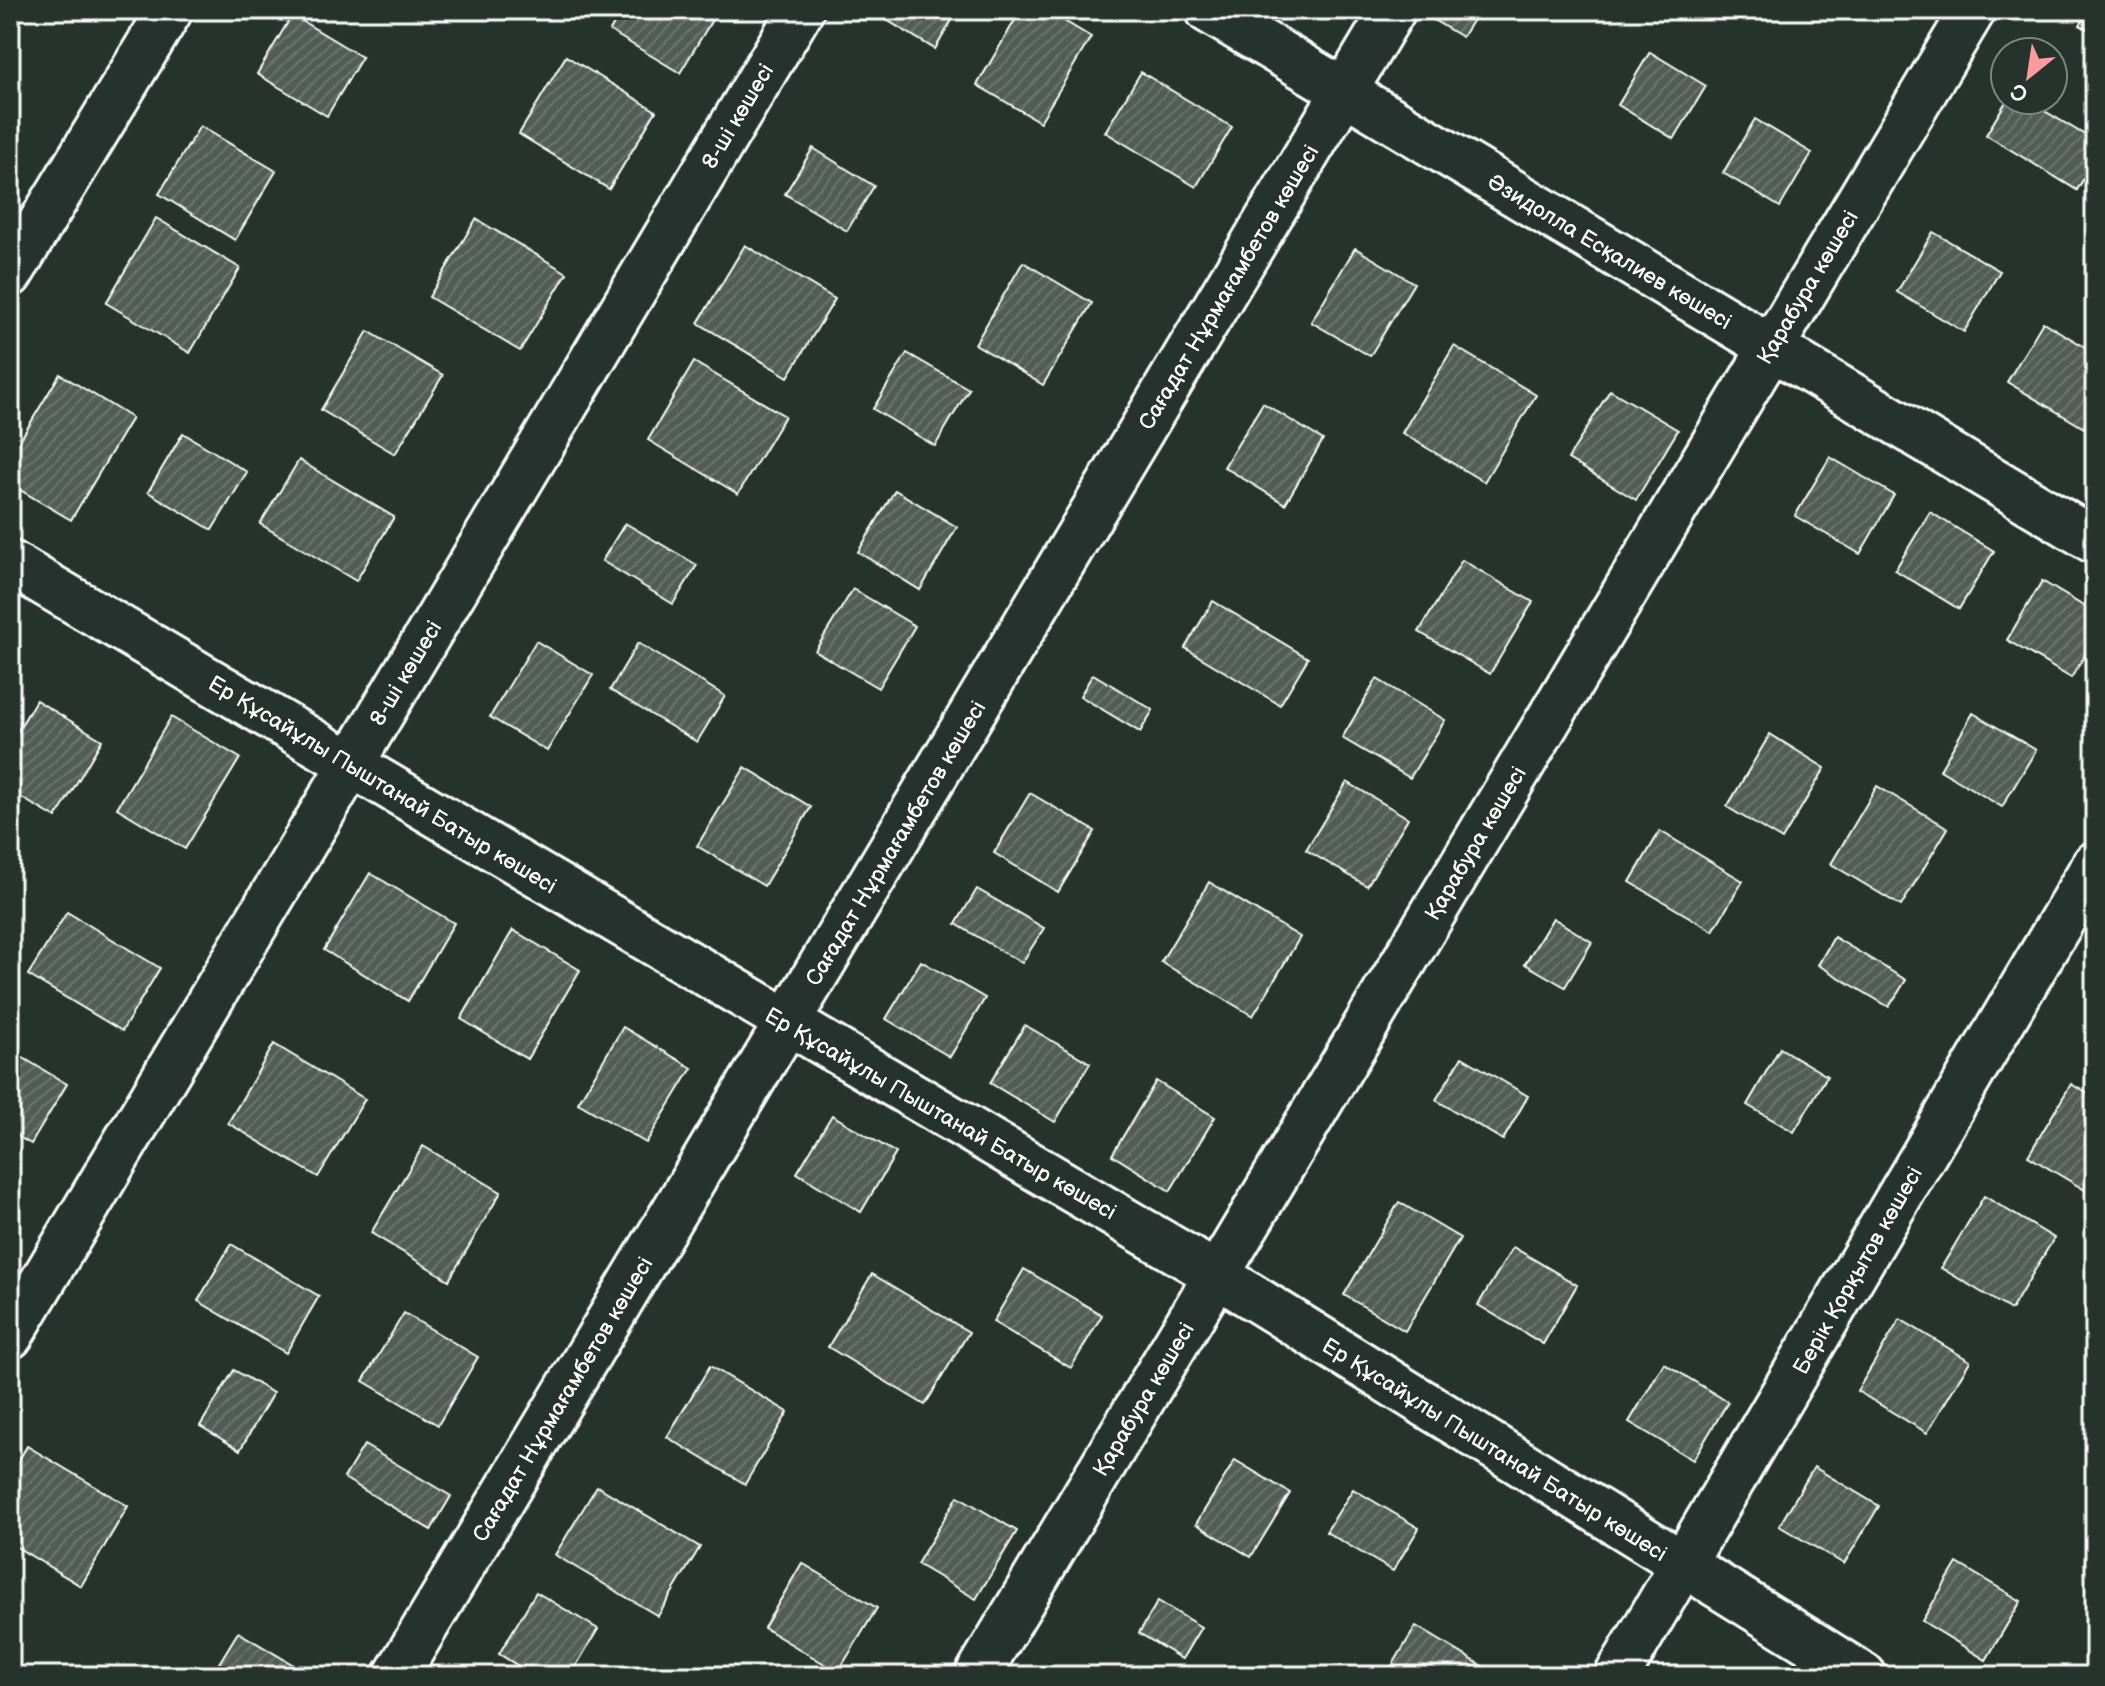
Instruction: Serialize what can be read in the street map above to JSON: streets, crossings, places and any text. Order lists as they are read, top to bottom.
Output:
{
  "streets": {
    "street": [
      "8-шi көшесi",
      "Әзидолла Есқалиев көшесі",
      "Сағадат Нұрмағамбетов көшесі",
      "Қарабура көшесі",
      "Ер Құсайұлы Пыштанай Батыр көшесі",
      "Берік Қорқытов көшесі"
    ]
  },
  "crossings": [
    ["8-шi көшесi", "Ер Құсайұлы Пыштанай Батыр көшесі"],
    ["Әзидолла Есқалиев көшесі", "Сағадат Нұрмағамбетов көшесі"],
    ["Әзидолла Есқалиев көшесі", "Қарабура көшесі"],
    ["Сағадат Нұрмағамбетов көшесі", "Ер Құсайұлы Пыштанай Батыр көшесі"],
    ["Қарабура көшесі", "Ер Құсайұлы Пыштанай Батыр көшесі"],
    ["Ер Құсайұлы Пыштанай Батыр көшесі", "Берік Қорқытов көшесі"]
  ],
  "north": "bottom left"
}
